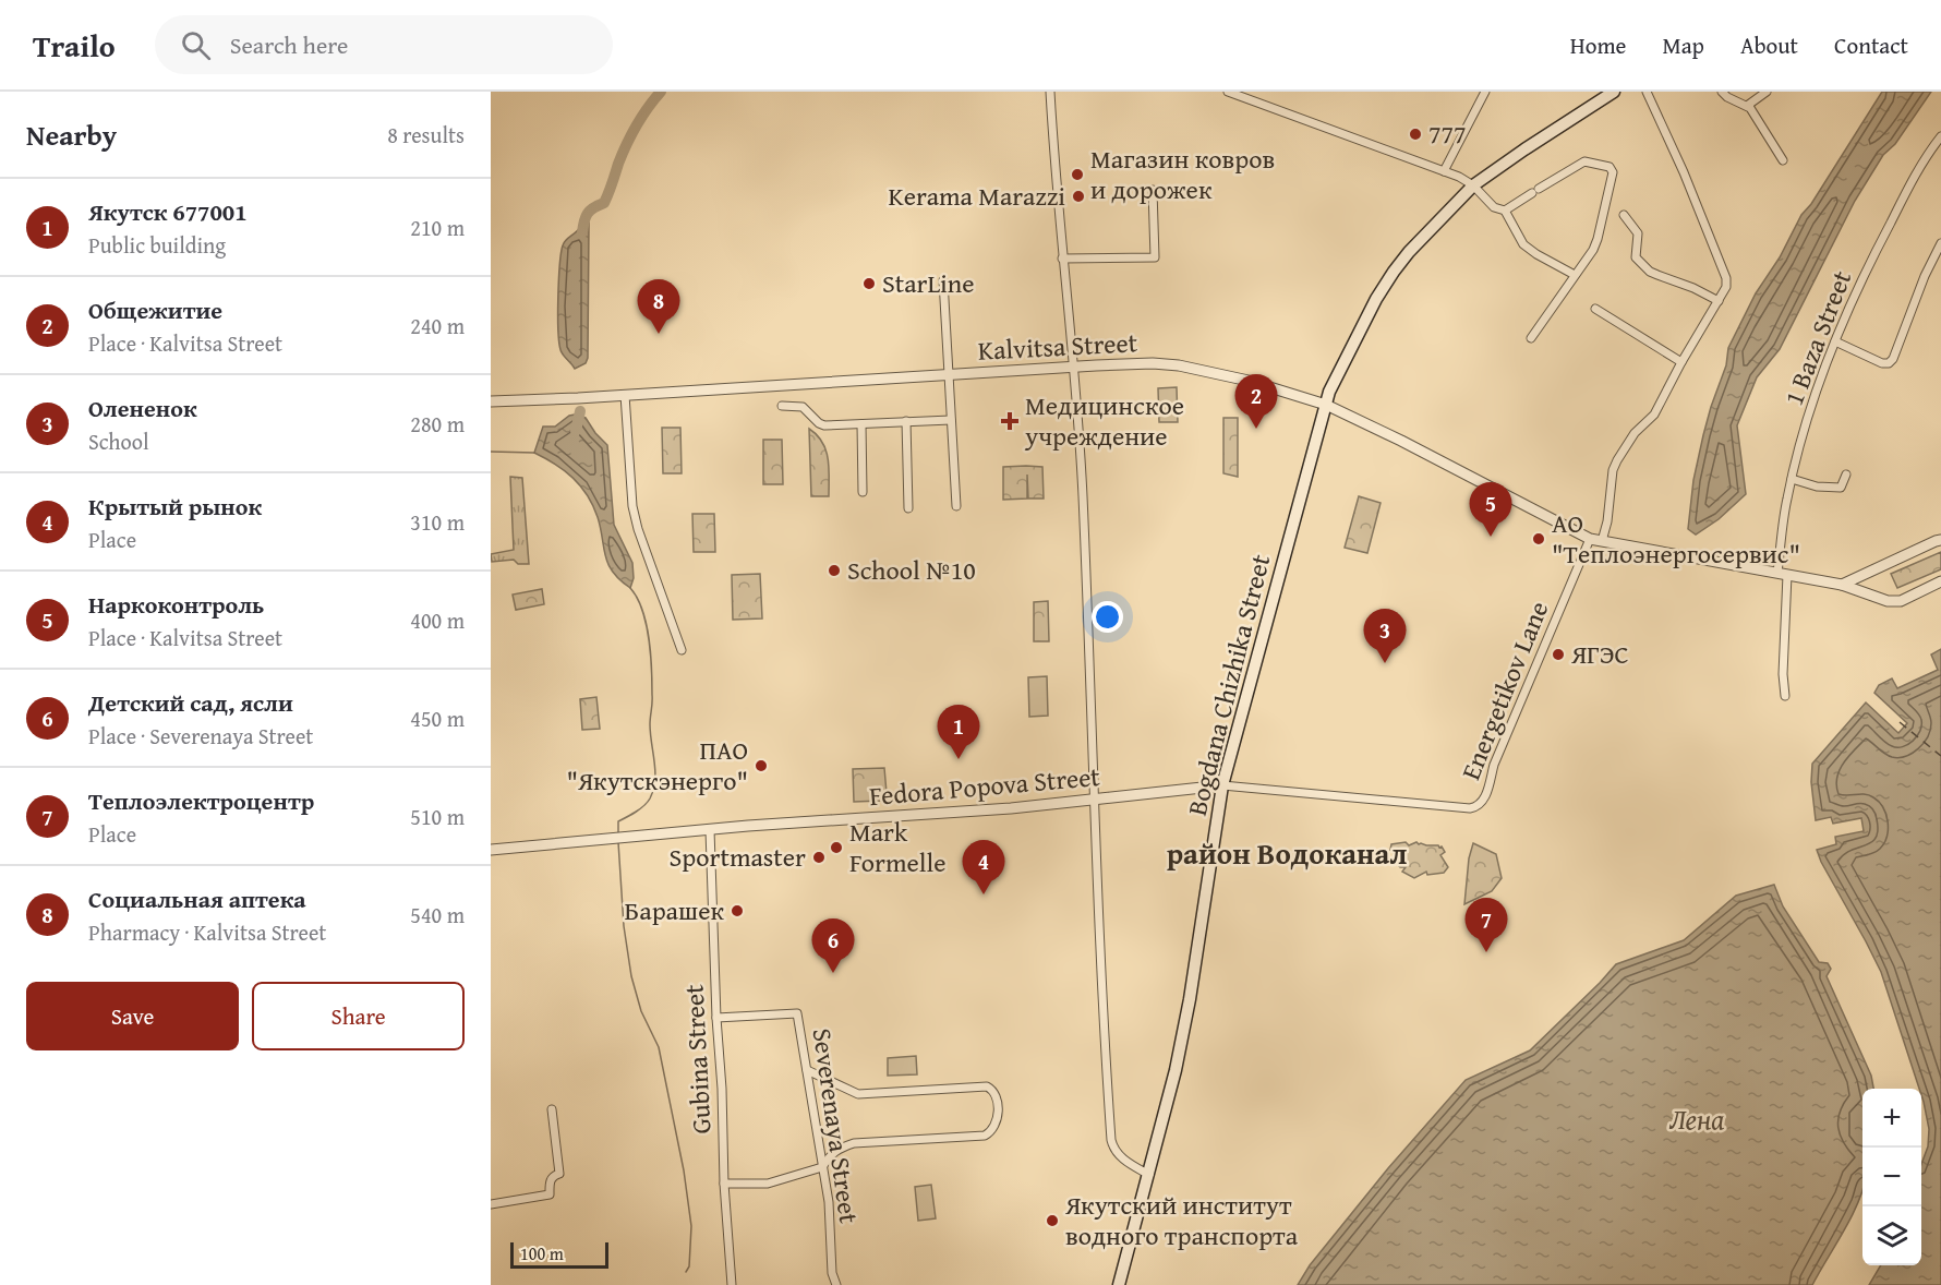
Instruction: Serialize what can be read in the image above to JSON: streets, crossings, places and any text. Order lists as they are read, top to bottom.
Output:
{
  "streets": {
    "main road": ["Bogdana Chizhika Street"],
    "street": [
      "1 Baza Street",
      "Kalvitsa Street",
      "Energetikov Lane",
      "Fedora Popova Street",
      "Gubina Street",
      "Severenaya Street"
    ]
  },
  "crossings": [
    ["Kalvitsa Street", "Bogdana Chizhika Street"],
    ["Kalvitsa Street", "Energetikov Lane"],
    ["Bogdana Chizhika Street", "Fedora Popova Street"],
    ["Energetikov Lane", "Fedora Popova Street"],
    ["Fedora Popova Street", "Gubina Street"],
    ["Gubina Street", "Severenaya Street"]
  ],
  "districts": ["район Водоканал"],
  "water": ["Лена"],
  "places": {
    "other": [
      "777",
      "Магазин ковров и дорожек",
      "Kerama Marazzi",
      "StarLine",
      "АО \"Теплоэнергосервис\"",
      "School №10",
      "ЯГЭС",
      "ПАО \"Якутскэнерго\"",
      "Mark Formelle",
      "Sportmaster",
      "Барашек",
      "Якутский институт водного транспорта"
    ],
    "health": ["Медицинское учреждение"]
  },
  "scale_bar": "100 m",
  "page": {
    "header": "Trailo",
    "search": "Search here",
    "nav": [
      "Home",
      "Map",
      "About",
      "Contact"
    ],
    "heading": ["Nearby", "8 results"],
    "list": [
      {
        "mark": "1",
        "name": "Якутск 677001",
        "note": "Public building",
        "value": "210 m"
      },
      {
        "mark": "2",
        "name": "Общежитие",
        "note": "Place · Kalvitsa Street",
        "value": "240 m"
      },
      {
        "mark": "3",
        "name": "Олененок",
        "note": "School",
        "value": "280 m"
      },
      {
        "mark": "4",
        "name": "Крытый рынок",
        "note": "Place",
        "value": "310 m"
      },
      {
        "mark": "5",
        "name": "Наркоконтроль",
        "note": "Place · Kalvitsa Street",
        "value": "400 m"
      },
      {
        "mark": "6",
        "name": "Детский сад, ясли",
        "note": "Place · Severenaya Street",
        "value": "450 m"
      },
      {
        "mark": "7",
        "name": "Теплоэлектроцентр",
        "note": "Place",
        "value": "510 m"
      },
      {
        "mark": "8",
        "name": "Социальная аптека",
        "note": "Pharmacy · Kalvitsa Street",
        "value": "540 m"
      }
    ],
    "pins": [
      "8",
      "2",
      "5",
      "3",
      "1",
      "4",
      "7",
      "6"
    ],
    "buttons": ["Save", "Share"],
    "map_buttons": ["+", "−"],
    "scale": "100 m"
  }
}
